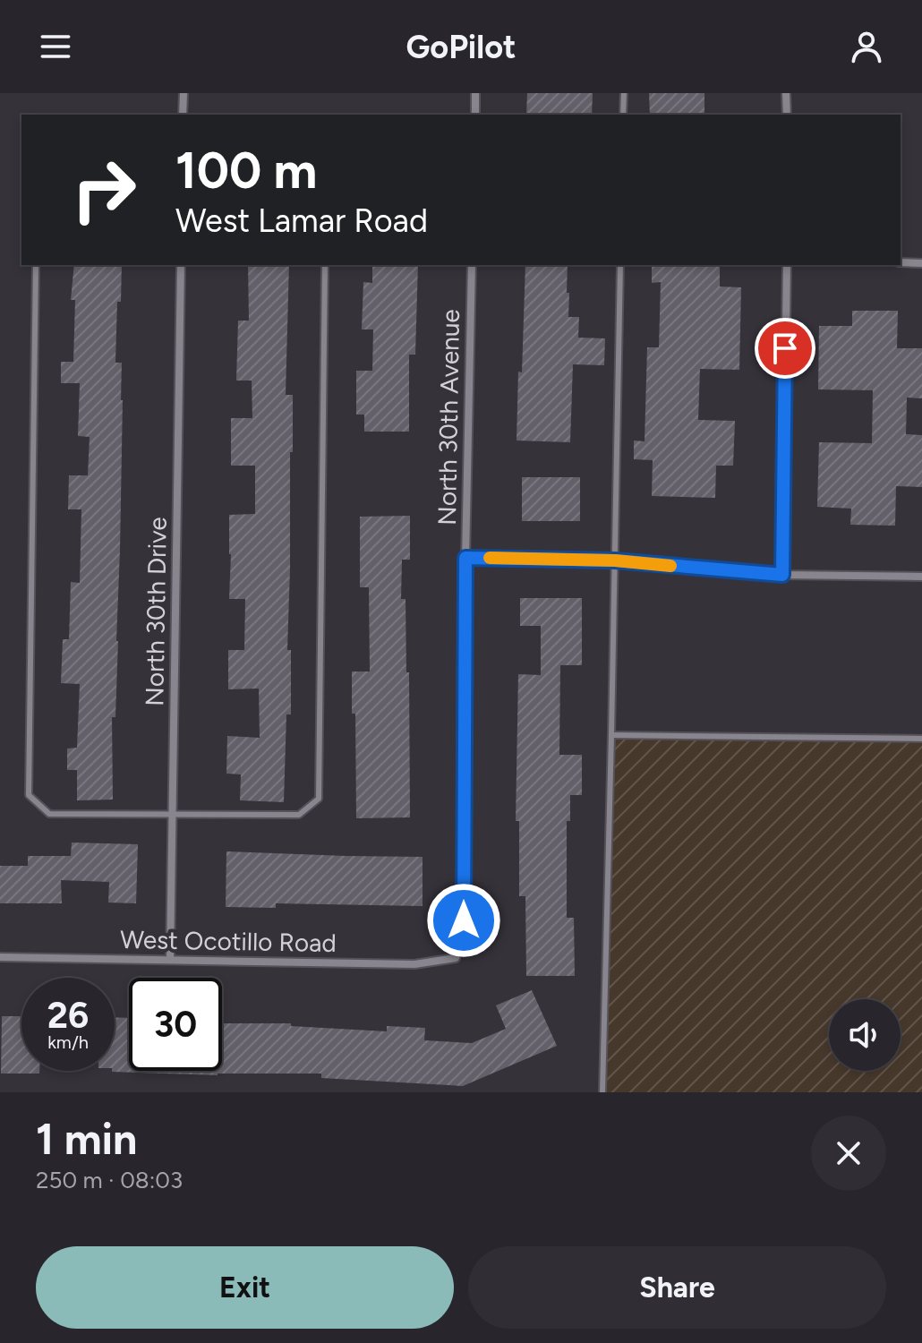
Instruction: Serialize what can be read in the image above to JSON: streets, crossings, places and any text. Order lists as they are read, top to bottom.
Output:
{
  "streets": {
    "street": ["North 30th Avenue", "North 30th Drive", "West Ocotillo Road"]
  },
  "crossings": [
    ["North 30th Avenue", "West Ocotillo Road"],
    ["North 30th Drive", "West Ocotillo Road"]
  ],
  "page": {
    "header": "GoPilot",
    "turn": ["100 m", "West Lamar Road"],
    "speed": "26 km/h",
    "limit": "30",
    "heading": ["1 min", "250 m · 08:03"],
    "buttons": ["Exit", "Share"]
  }
}
